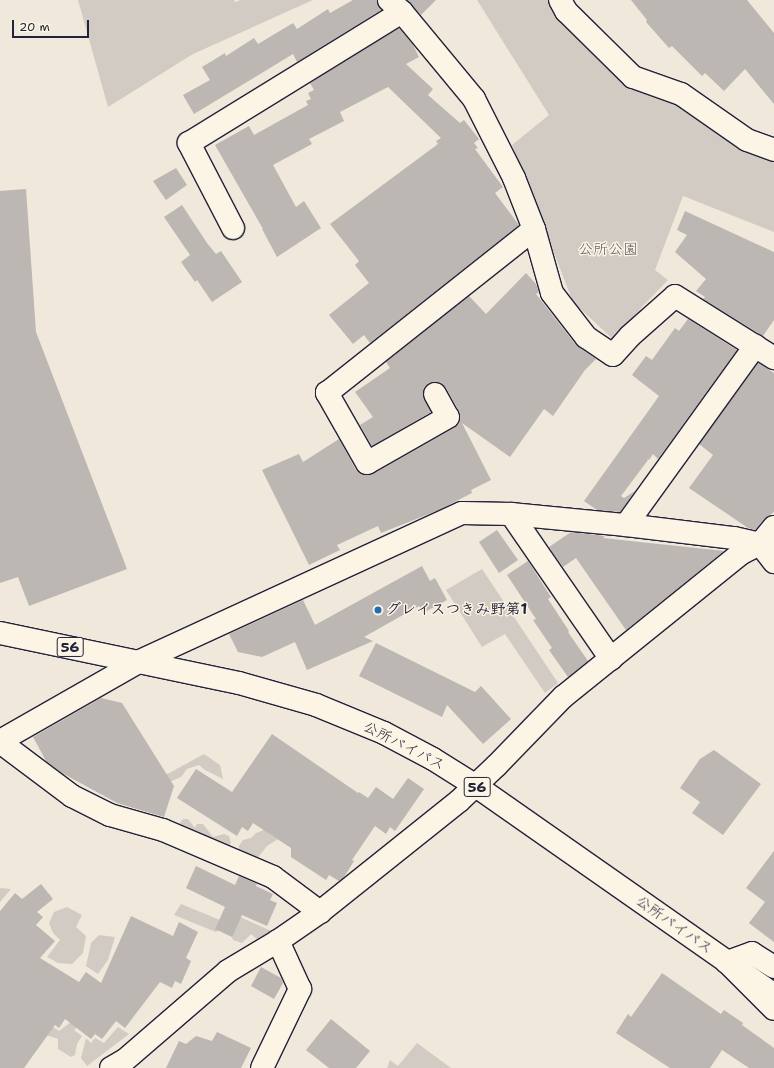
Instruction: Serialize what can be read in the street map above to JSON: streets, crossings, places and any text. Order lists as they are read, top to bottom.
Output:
{
  "streets": {
    "street": ["56", "公所バイパス"]
  },
  "parks": ["公所公園"],
  "places": ["グレイスつきみ野第1"],
  "scale_bar": "20 m"
}
